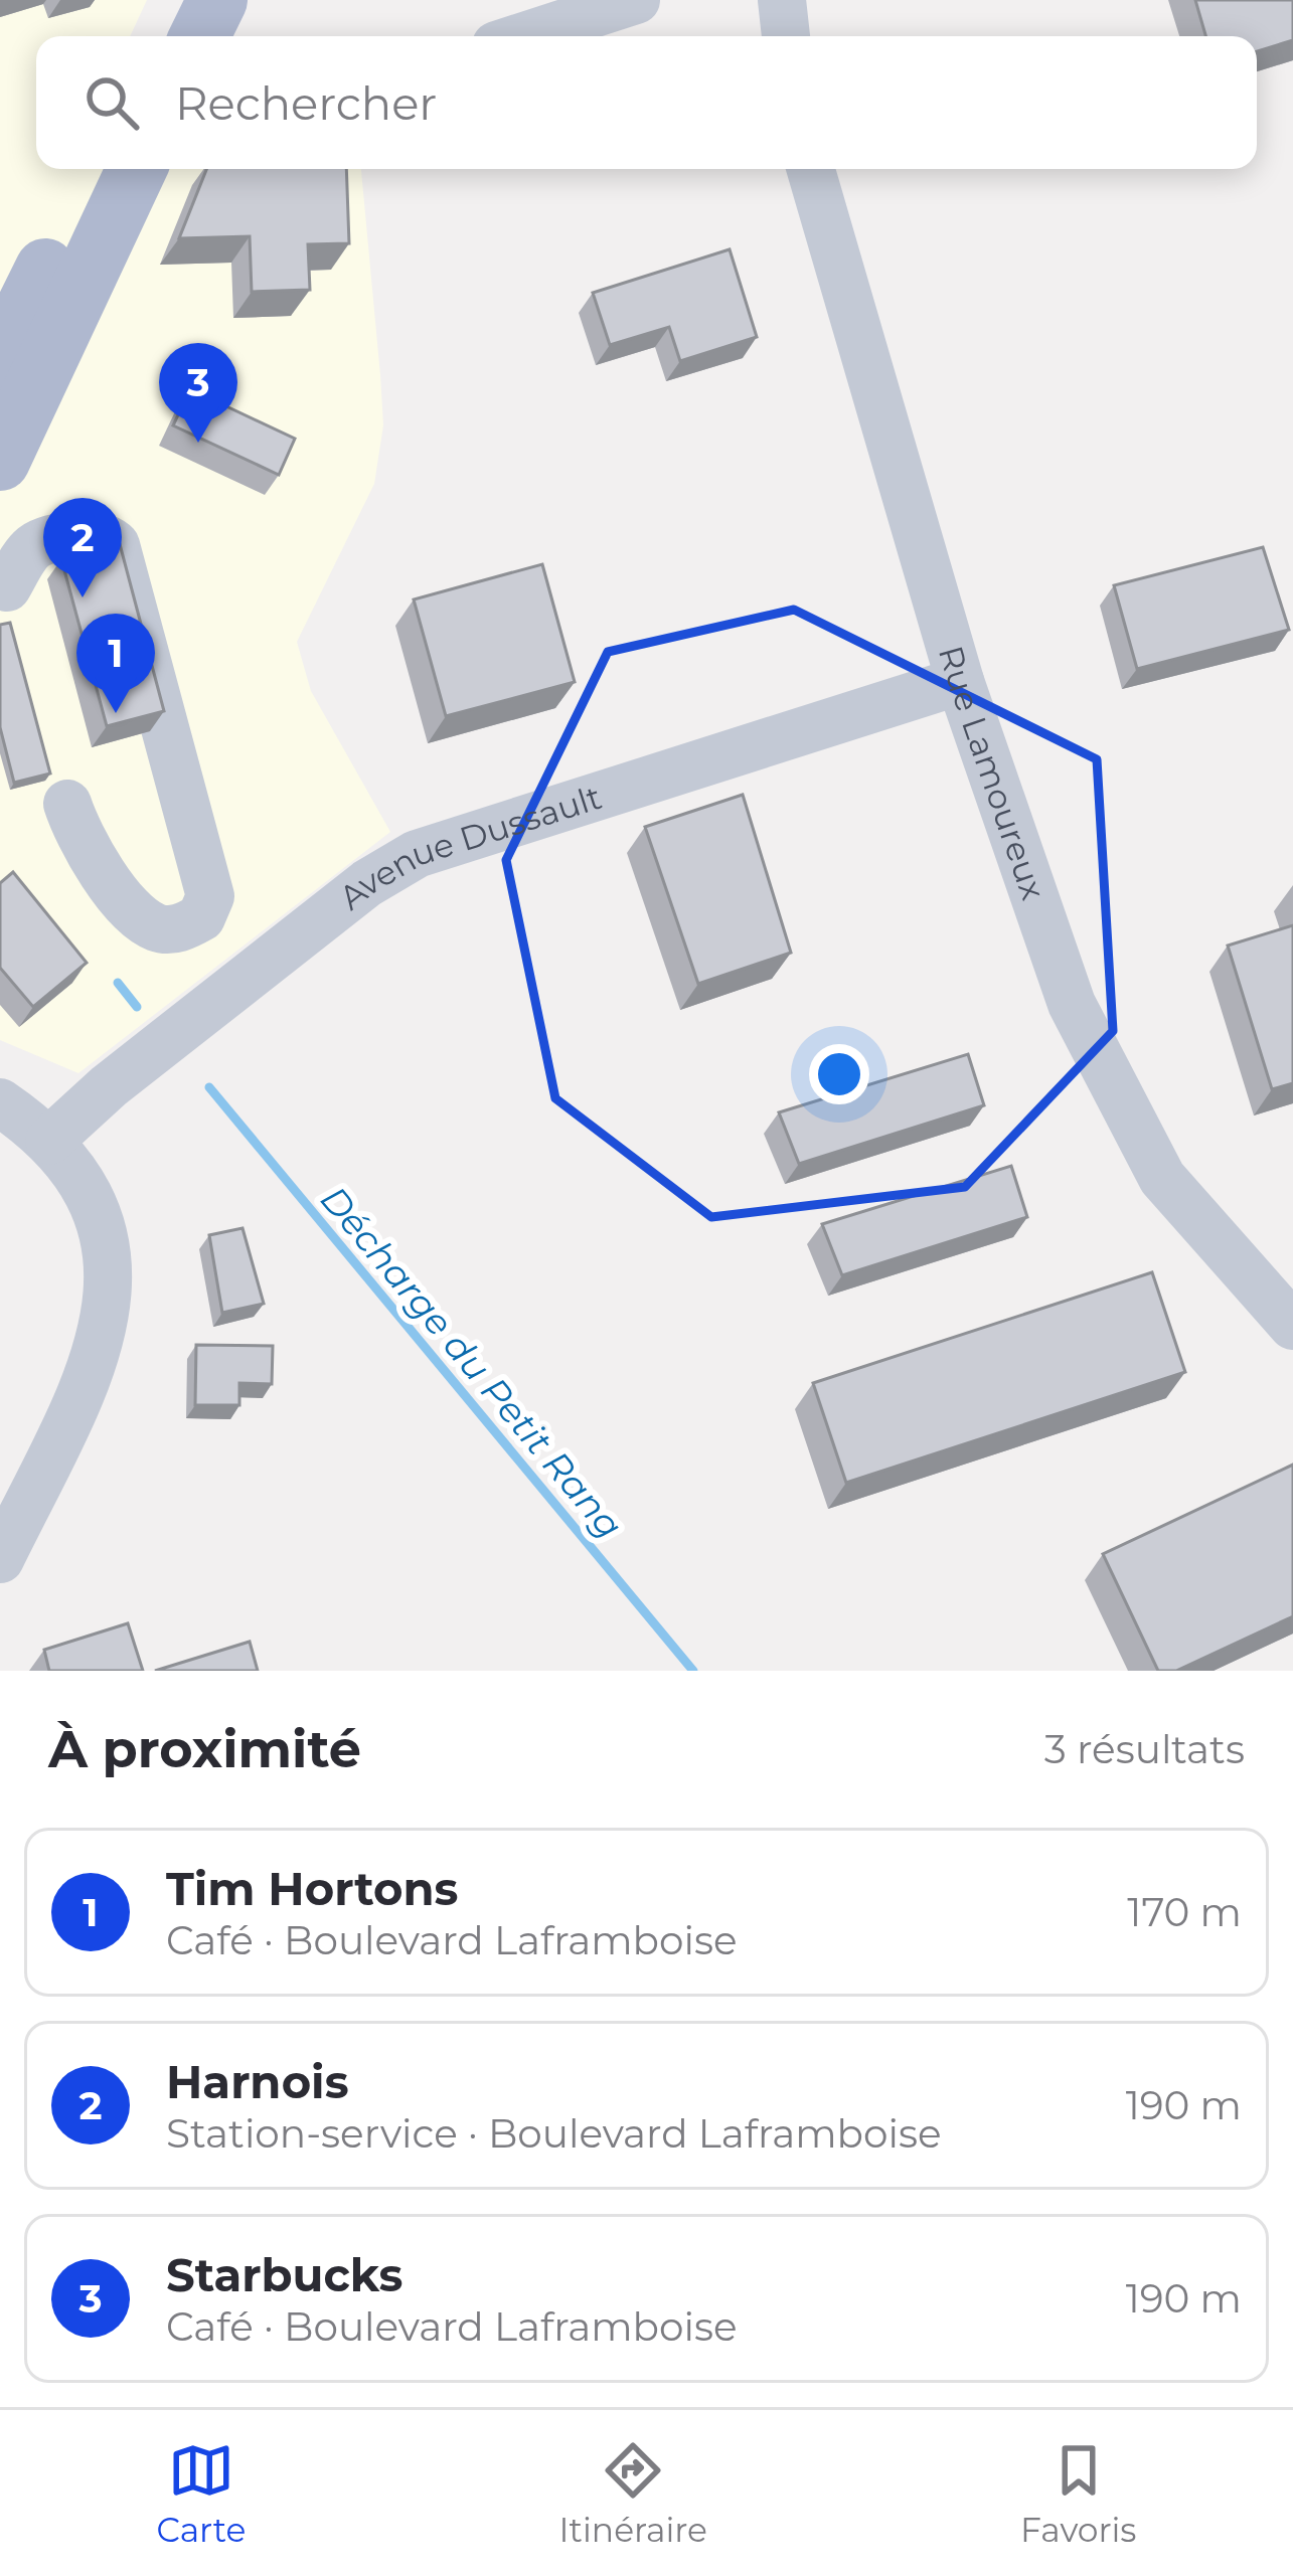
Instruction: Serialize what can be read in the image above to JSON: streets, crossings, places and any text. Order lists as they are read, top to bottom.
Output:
{
  "streets": {
    "street": ["Rue Lamoureux", "Avenue Dussault"]
  },
  "crossings": [
    ["Rue Lamoureux", "Avenue Dussault"]
  ],
  "water": ["Décharge du Petit Rang"],
  "page": {
    "search": "Rechercher",
    "pins": ["3", "2", "1"],
    "heading": ["À proximité", "3 résultats"],
    "list": [
      {
        "mark": "1",
        "name": "Tim Hortons",
        "note": "Café · Boulevard Laframboise",
        "value": "170 m"
      },
      {
        "mark": "2",
        "name": "Harnois",
        "note": "Station-service · Boulevard Laframboise",
        "value": "190 m"
      },
      {
        "mark": "3",
        "name": "Starbucks",
        "note": "Café · Boulevard Laframboise",
        "value": "190 m"
      }
    ],
    "nav": ["Carte", "Itinéraire", "Favoris"]
  }
}
